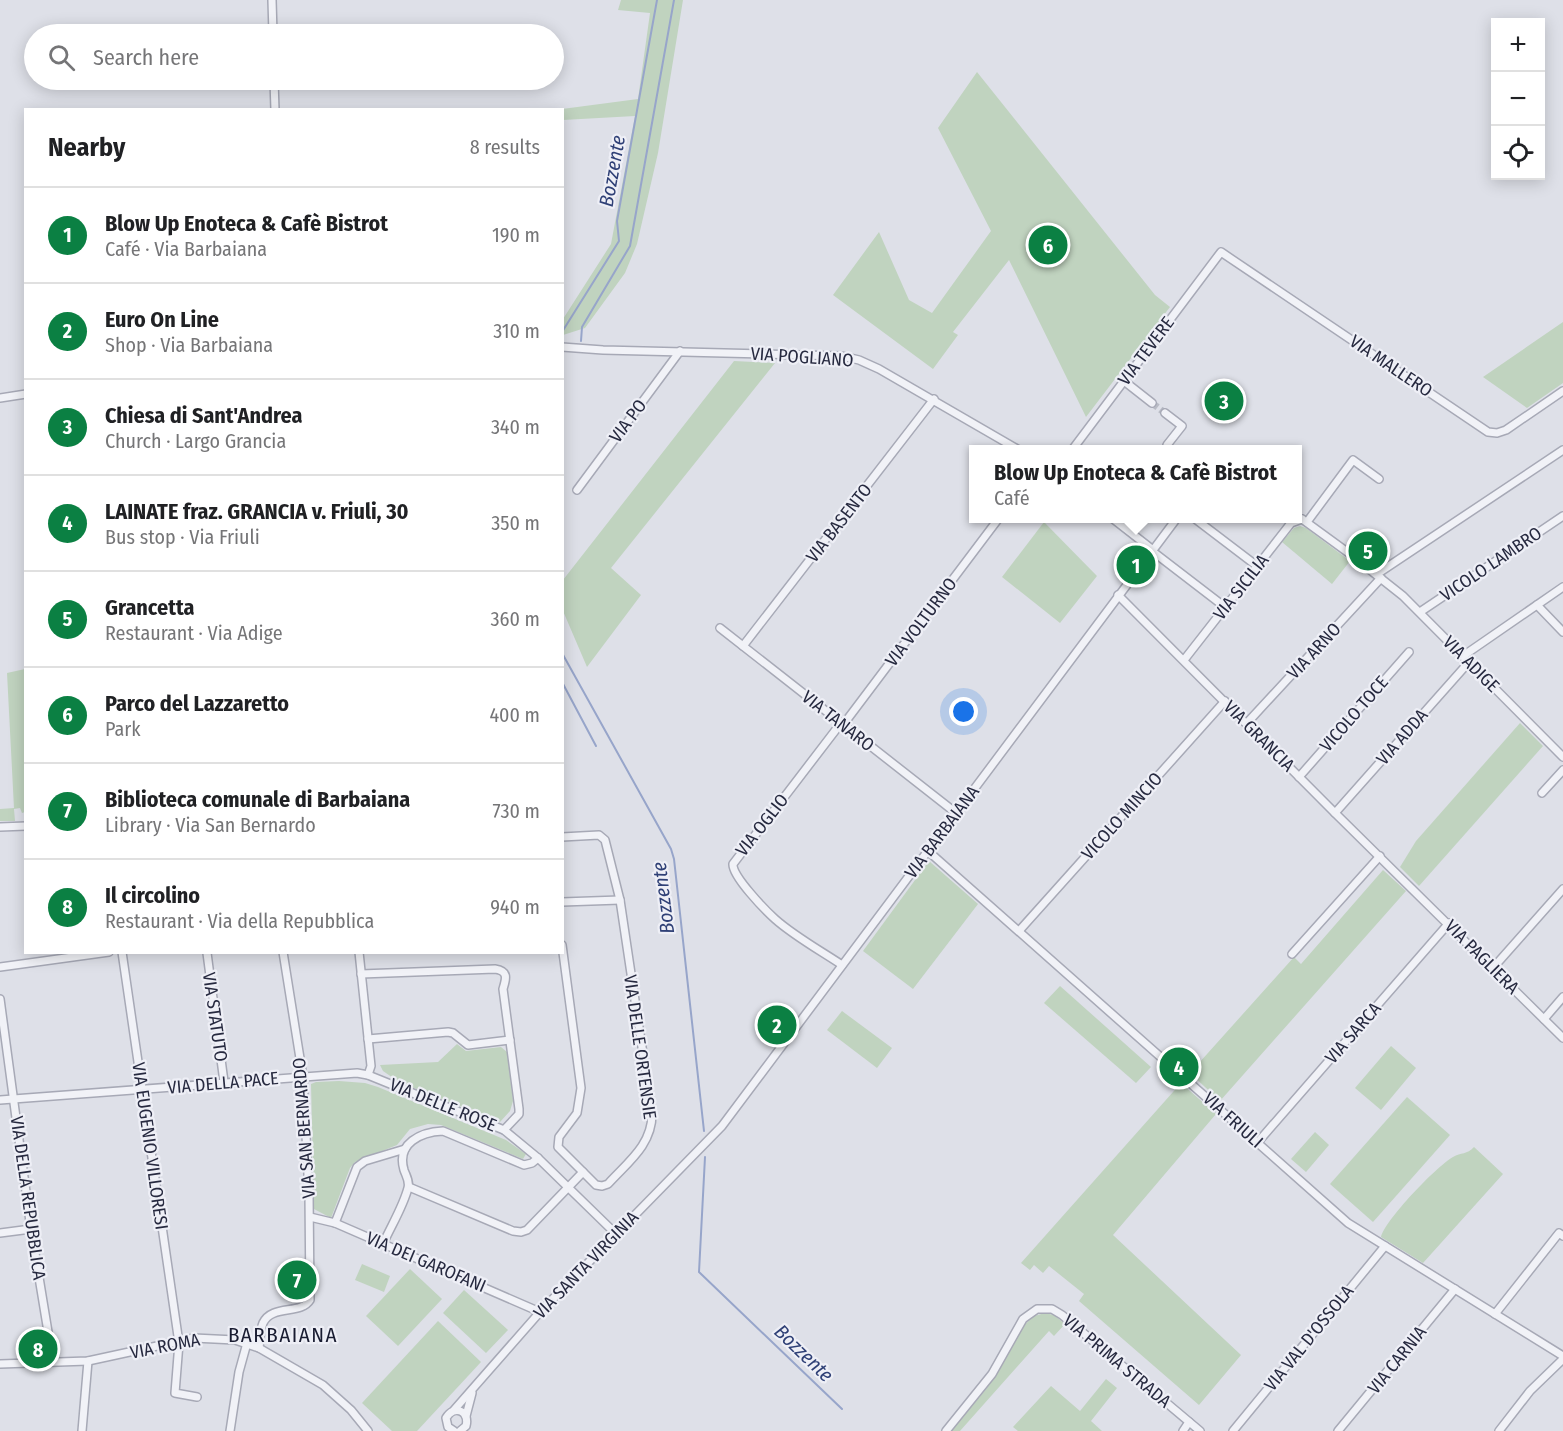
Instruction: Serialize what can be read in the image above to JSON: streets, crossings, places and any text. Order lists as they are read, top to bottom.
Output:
{
  "streets": {
    "street": [
      "VIA TEVERE",
      "VIA POGLIANO",
      "VIA MALLERO",
      "VIA PO",
      "VIA BASENTO",
      "VICOLO LAMBRO",
      "VIA SICILIA",
      "VIA VOLTURNO",
      "VIA ARNO",
      "VIA ADIGE",
      "VICOLO TOCE",
      "VIA TANARO",
      "VIA GRANCIA",
      "VIA ADDA",
      "VICOLO MINCIO",
      "VIA OGLIO",
      "VIA BARBAIANA",
      "VIA PAGLIERA",
      "VIA STATUTO",
      "VIA SARCA",
      "VIA DELLE ORTENSIE",
      "VIA DELLA PACE",
      "VIA DELLE ROSE",
      "VIA FRIULI",
      "VIA SAN BERNARDO",
      "VIA EUGENIO VILLORESI",
      "VIA DELLA REPUBBLICA",
      "VIA DEI GAROFANI",
      "VIA SANTA VIRGINIA",
      "VIA VAL D'OSSOLA",
      "VIA ROMA",
      "VIA CARNIA",
      "VIA PRIMA STRADA"
    ]
  },
  "crossings": [
    ["VIA TEVERE", "VIA MALLERO"],
    ["VIA POGLIANO", "VIA PO"],
    ["VIA POGLIANO", "VIA BASENTO"],
    ["VIA BASENTO", "VIA TANARO"],
    ["VICOLO LAMBRO", "VIA ADIGE"],
    ["VIA SICILIA", "VIA ADIGE"],
    ["VIA SICILIA", "VIA GRANCIA"],
    ["VIA VOLTURNO", "VIA TANARO"],
    ["VIA VOLTURNO", "VIA OGLIO"],
    ["VIA ARNO", "VIA ADIGE"],
    ["VIA ARNO", "VIA GRANCIA"],
    ["VIA ADIGE", "VIA ADDA"],
    ["VICOLO TOCE", "VIA GRANCIA"],
    ["VIA TANARO", "VIA OGLIO"],
    ["VIA TANARO", "VIA BARBAIANA"],
    ["VIA GRANCIA", "VIA ADDA"],
    ["VIA GRANCIA", "VICOLO MINCIO"],
    ["VIA GRANCIA", "VIA BARBAIANA"],
    ["VIA GRANCIA", "VIA PAGLIERA"],
    ["VICOLO MINCIO", "VIA FRIULI"],
    ["VIA OGLIO", "VIA BARBAIANA"],
    ["VIA BARBAIANA", "VIA FRIULI"],
    ["VIA BARBAIANA", "VIA SANTA VIRGINIA"],
    ["VIA PAGLIERA", "VIA SARCA"],
    ["VIA STATUTO", "VIA DELLA PACE"],
    ["VIA SARCA", "VIA FRIULI"],
    ["VIA DELLA PACE", "VIA DELLE ROSE"],
    ["VIA DELLA PACE", "VIA SAN BERNARDO"],
    ["VIA DELLA PACE", "VIA EUGENIO VILLORESI"],
    ["VIA DELLA PACE", "VIA DELLA REPUBBLICA"],
    ["VIA DELLE ROSE", "VIA SAN BERNARDO"],
    ["VIA DELLE ROSE", "VIA SANTA VIRGINIA"],
    ["VIA FRIULI", "VIA VAL D'OSSOLA"],
    ["VIA FRIULI", "VIA CARNIA"],
    ["VIA SAN BERNARDO", "VIA DEI GAROFANI"],
    ["VIA SAN BERNARDO", "VIA ROMA"],
    ["VIA EUGENIO VILLORESI", "VIA ROMA"],
    ["VIA DELLA REPUBBLICA", "VIA ROMA"],
    ["VIA DEI GAROFANI", "VIA SANTA VIRGINIA"]
  ],
  "districts": ["BARBAIANA"],
  "water": ["Bozzente"],
  "page": {
    "map_buttons": ["+", "−"],
    "search": "Search here",
    "heading": ["Nearby", "8 results"],
    "list": [
      {
        "mark": "1",
        "name": "Blow Up Enoteca & Cafè Bistrot",
        "note": "Café · Via Barbaiana",
        "value": "190 m"
      },
      {
        "mark": "2",
        "name": "Euro On Line",
        "note": "Shop · Via Barbaiana",
        "value": "310 m"
      },
      {
        "mark": "3",
        "name": "Chiesa di Sant'Andrea",
        "note": "Church · Largo Grancia",
        "value": "340 m"
      },
      {
        "mark": "4",
        "name": "LAINATE fraz. GRANCIA v. Friuli, 30",
        "note": "Bus stop · Via Friuli",
        "value": "350 m"
      },
      {
        "mark": "5",
        "name": "Grancetta",
        "note": "Restaurant · Via Adige",
        "value": "360 m"
      },
      {
        "mark": "6",
        "name": "Parco del Lazzaretto",
        "note": "Park",
        "value": "400 m"
      },
      {
        "mark": "7",
        "name": "Biblioteca comunale di Barbaiana",
        "note": "Library · Via San Bernardo",
        "value": "730 m"
      },
      {
        "mark": "8",
        "name": "Il circolino",
        "note": "Restaurant · Via della Repubblica",
        "value": "940 m"
      }
    ],
    "pins": [
      "6",
      "3",
      "5",
      "1",
      "2",
      "4",
      "7",
      "8"
    ],
    "popup": ["Blow Up Enoteca & Cafè Bistrot", "Café"]
  }
}
